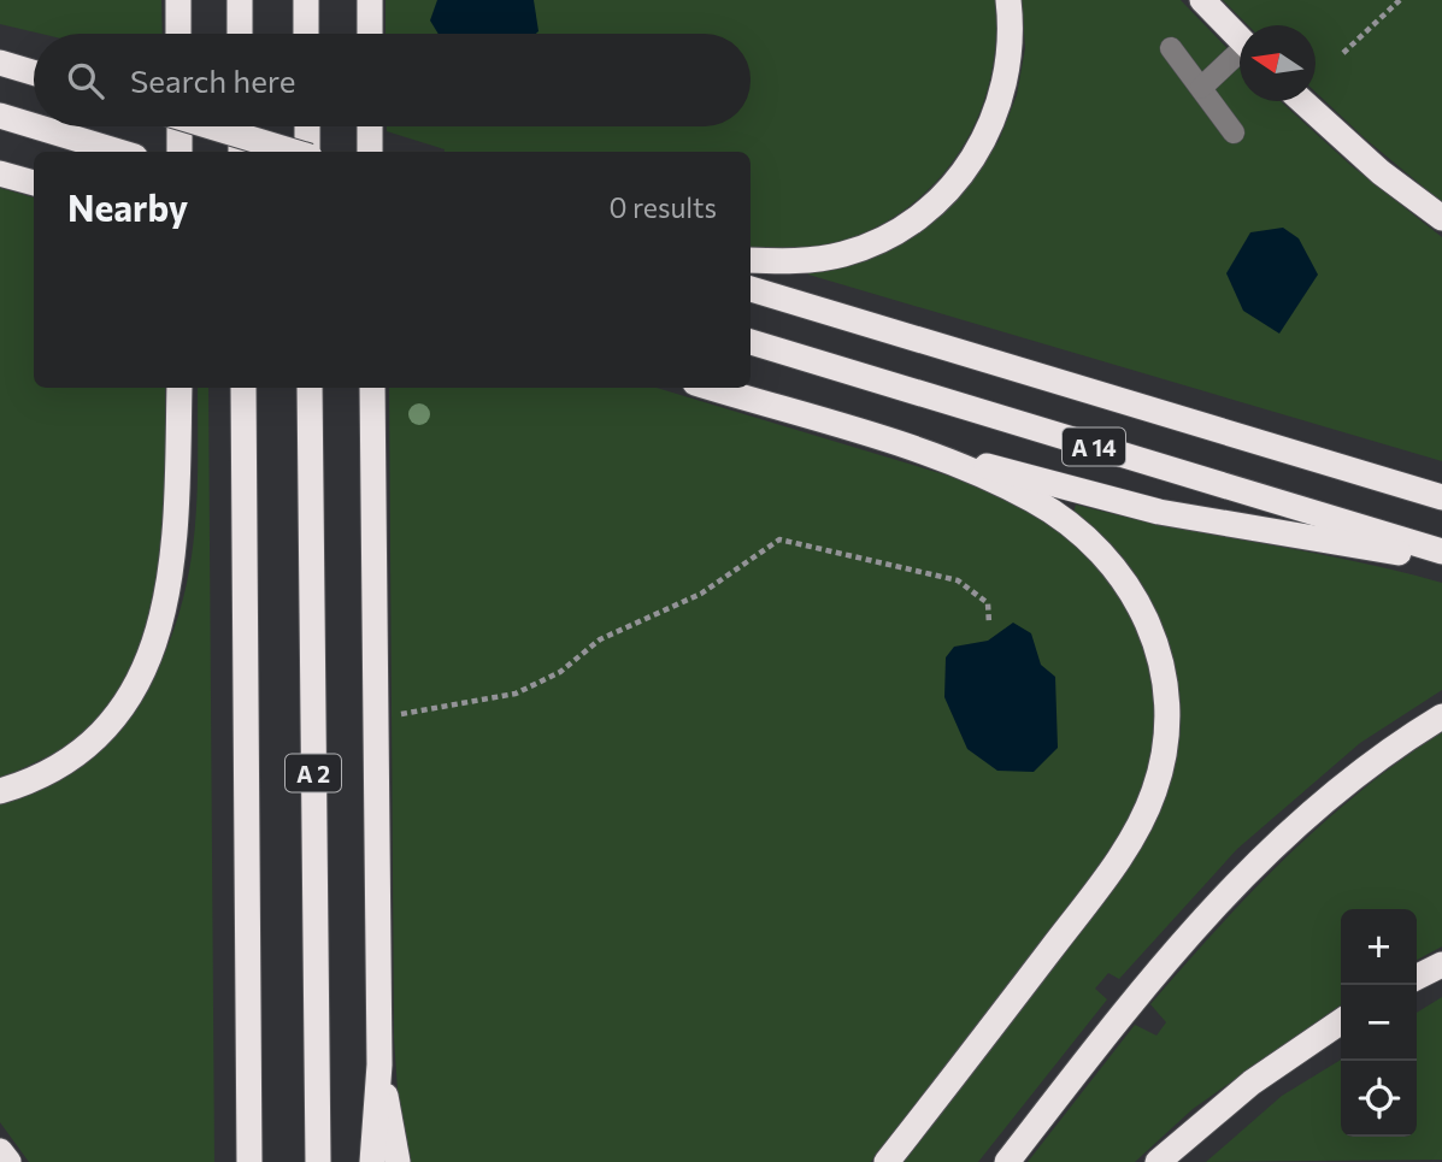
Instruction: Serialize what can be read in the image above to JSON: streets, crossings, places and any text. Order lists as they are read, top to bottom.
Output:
{
  "streets": {
    "highway": ["A 14", "A 2"]
  },
  "north": "left",
  "page": {
    "search": "Search here",
    "heading": ["Nearby", "0 results"],
    "map_buttons": ["+", "−"]
  }
}
